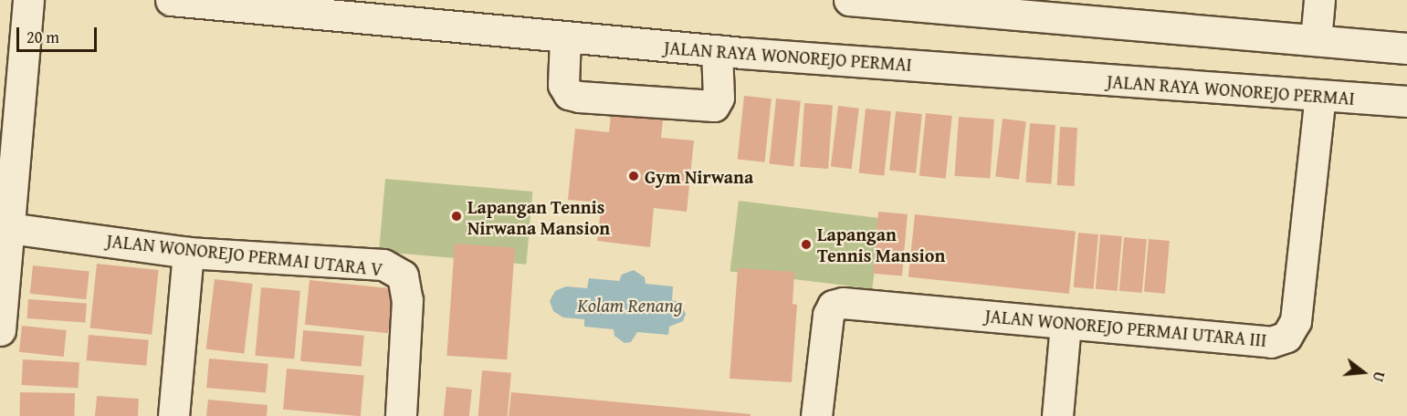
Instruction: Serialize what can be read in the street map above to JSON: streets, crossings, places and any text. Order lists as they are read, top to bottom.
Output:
{
  "streets": {
    "street": ["JALAN RAYA WONOREJO PERMAI", "JALAN WONOREJO PERMAI UTARA V", "JALAN WONOREJO PERMAI UTARA III"]
  },
  "crossings": [
    ["JALAN RAYA WONOREJO PERMAI", "JALAN WONOREJO PERMAI UTARA III"]
  ],
  "water": ["Kolam Renang"],
  "places": ["Gym Nirwana", "Lapangan Tennis Nirwana Mansion", "Lapangan Tennis Mansion"],
  "scale_bar": "20 m",
  "north": "right"
}
